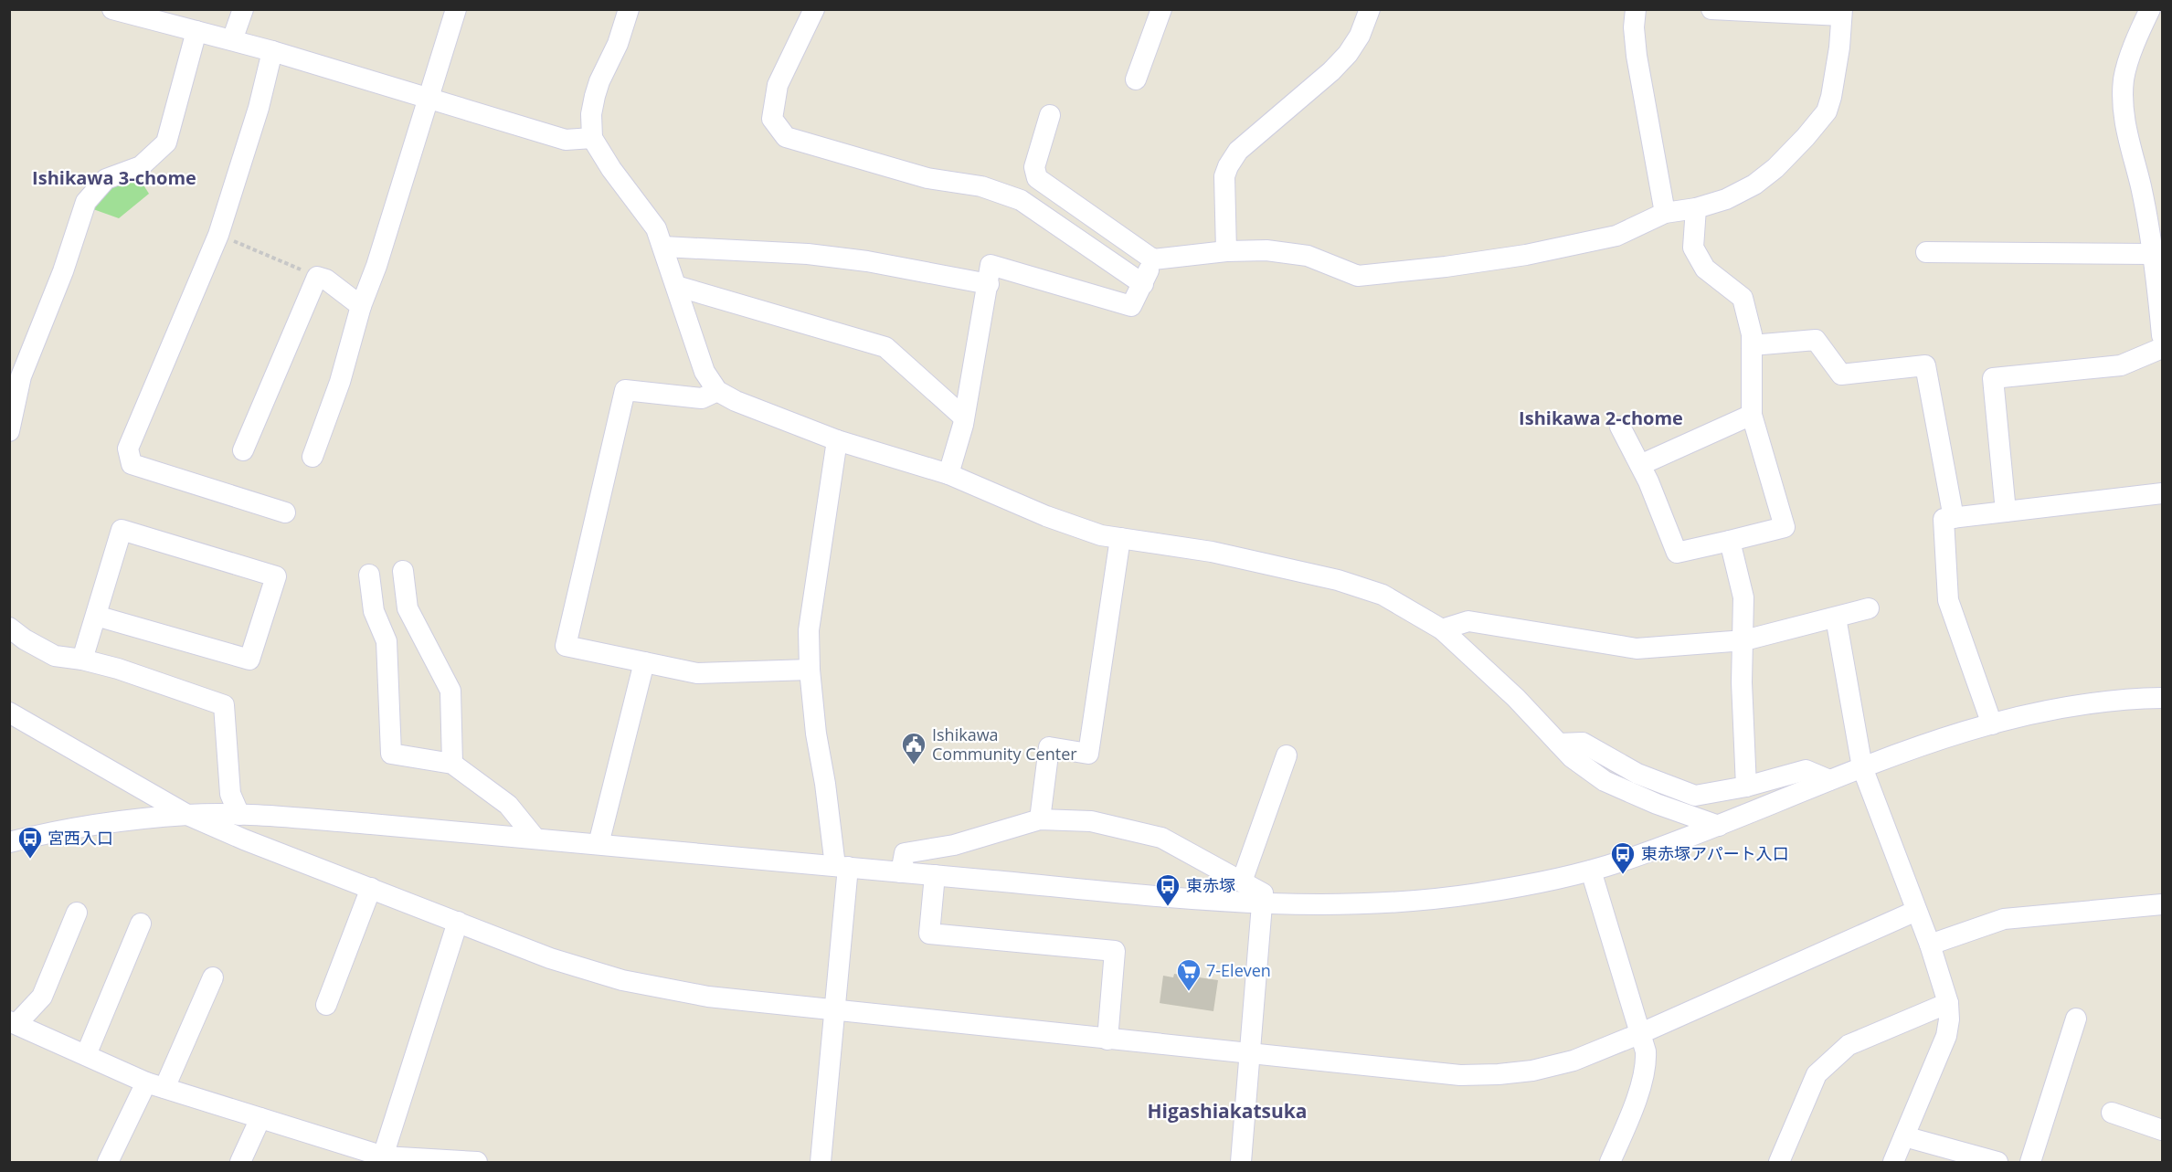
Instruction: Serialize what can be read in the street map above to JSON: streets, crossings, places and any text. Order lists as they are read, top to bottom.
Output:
{
  "districts": ["Ishikawa 3-chome", "Ishikawa 2-chome", "Higashiakatsuka"],
  "places": {
    "public building": ["Ishikawa Community Center"],
    "bus stop": ["宮西入口", "東赤塚アパート入口", "東赤塚"],
    "supermarket": ["7-Eleven"]
  }
}
